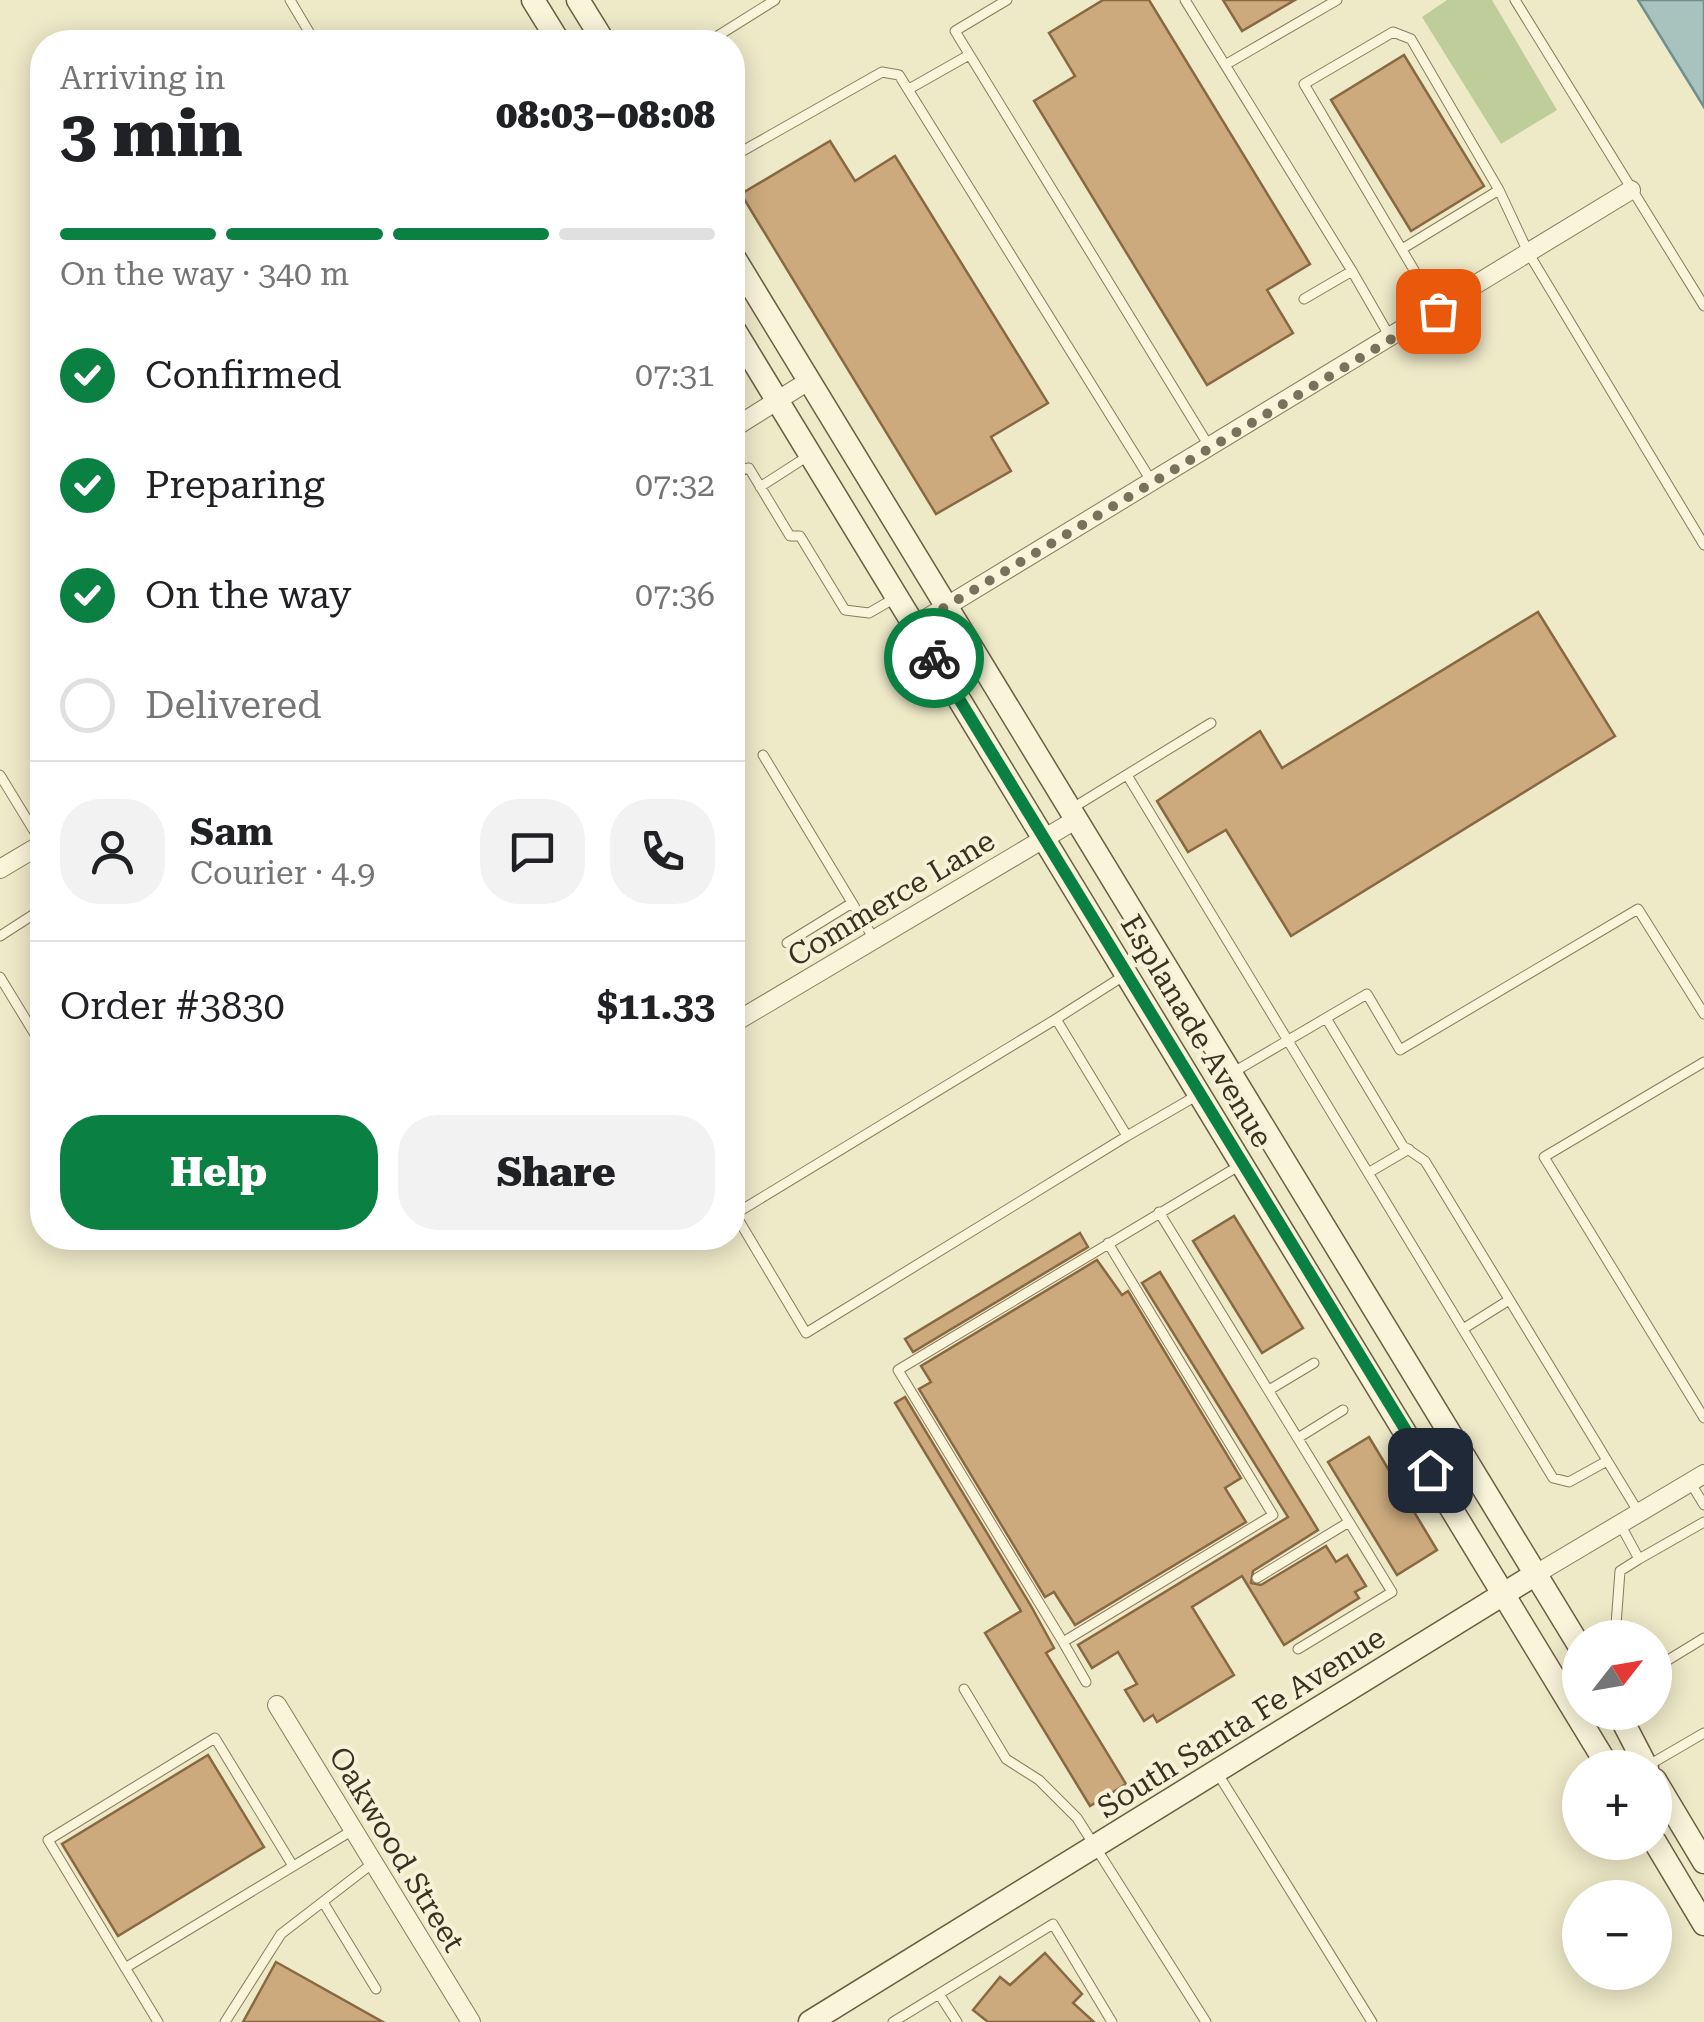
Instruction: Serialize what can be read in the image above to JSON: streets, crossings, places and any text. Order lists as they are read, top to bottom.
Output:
{
  "streets": {
    "main road": ["Esplanade Avenue", "South Santa Fe Avenue"],
    "street": ["Commerce Lane", "Oakwood Street"]
  },
  "crossings": [
    ["Commerce Lane", "Esplanade Avenue"],
    ["Esplanade Avenue", "South Santa Fe Avenue"]
  ],
  "north": "top right",
  "page": {
    "heading": ["3 min", "Arriving in", "08:03–08:08"],
    "panel": [
      "Sam",
      "Courier · 4.9",
      "Order #3830",
      "$11.33"
    ],
    "bar": "On the way · 340 m",
    "list": [
      ["Confirmed", "07:31"],
      ["Preparing", "07:32"],
      ["On the way", "07:36"],
      "Delivered"
    ],
    "buttons": ["Help", "Share"],
    "map_buttons": ["+", "−"]
  }
}
